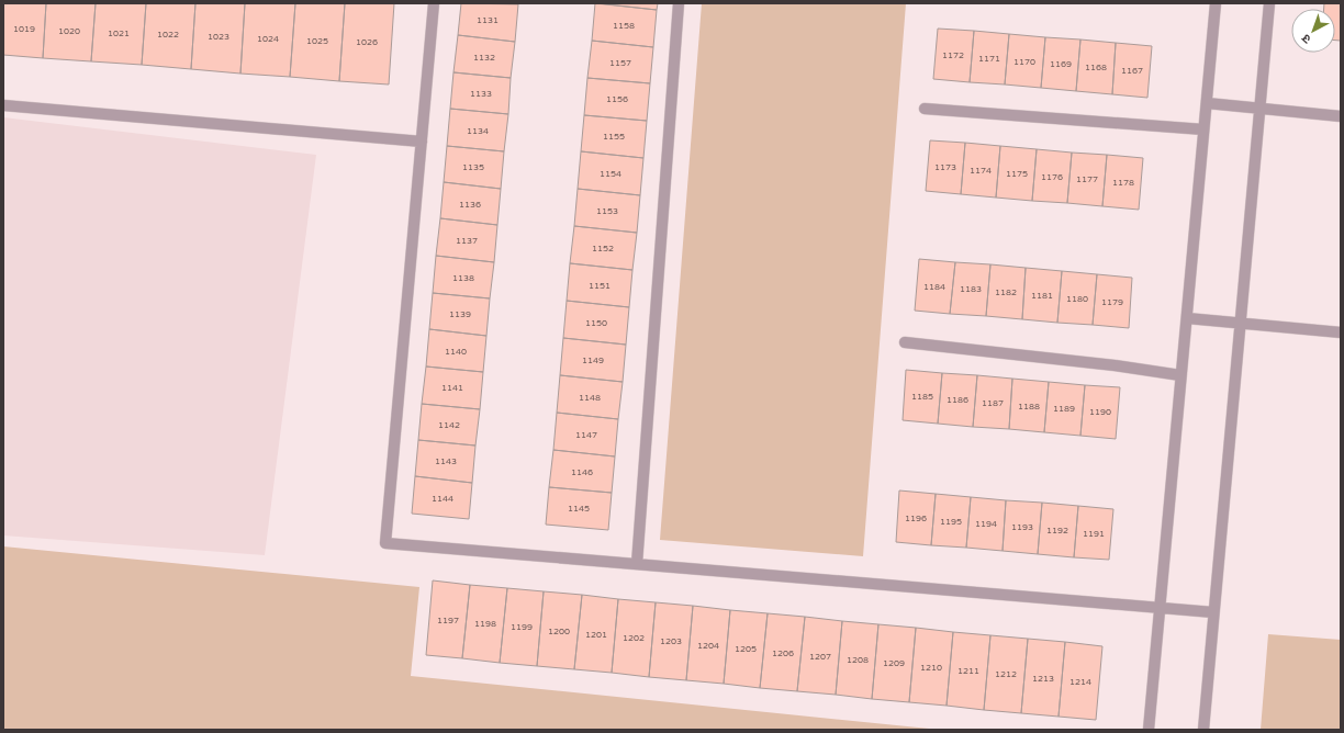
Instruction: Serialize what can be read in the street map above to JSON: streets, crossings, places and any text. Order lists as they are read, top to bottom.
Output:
{
  "house_numbers": [
    "1131",
    "1158",
    "1019",
    "1020",
    "1021",
    "1022",
    "1023",
    "1024",
    "1025",
    "1026",
    "1172",
    "1132",
    "1171",
    "1170",
    "1157",
    "1169",
    "1168",
    "1167",
    "1133",
    "1156",
    "1134",
    "1155",
    "1135",
    "1173",
    "1174",
    "1154",
    "1175",
    "1176",
    "1177",
    "1178",
    "1136",
    "1153",
    "1137",
    "1152",
    "1138",
    "1151",
    "1184",
    "1183",
    "1182",
    "1181",
    "1180",
    "1179",
    "1139",
    "1150",
    "1140",
    "1149",
    "1141",
    "1185",
    "1148",
    "1186",
    "1187",
    "1188",
    "1189",
    "1190",
    "1142",
    "1147",
    "1143",
    "1146",
    "1144",
    "1145",
    "1196",
    "1195",
    "1194",
    "1193",
    "1192",
    "1191",
    "1197",
    "1198",
    "1199",
    "1200",
    "1201",
    "1202",
    "1203",
    "1204",
    "1205",
    "1206",
    "1207",
    "1208",
    "1209",
    "1210",
    "1211",
    "1212",
    "1213",
    "1214"
  ],
  "north": "bottom left"
}
